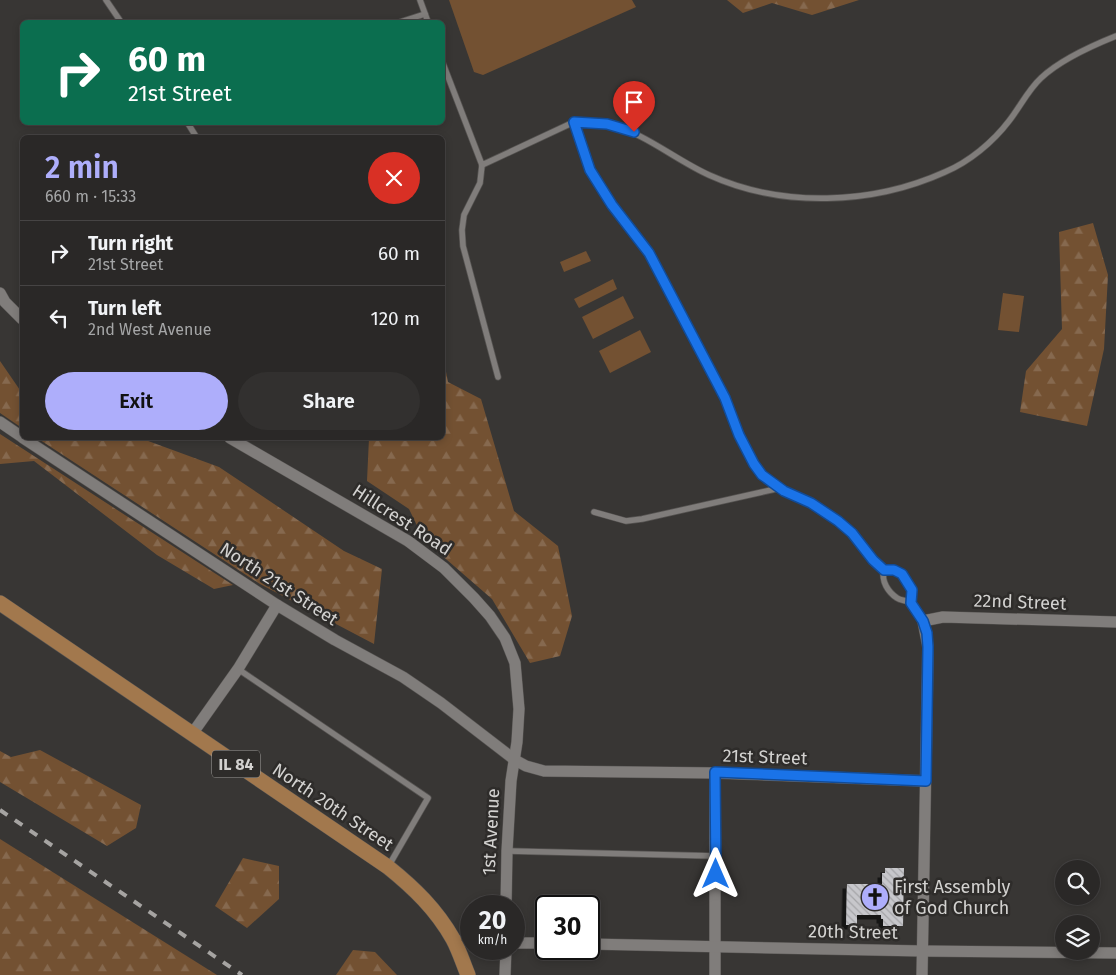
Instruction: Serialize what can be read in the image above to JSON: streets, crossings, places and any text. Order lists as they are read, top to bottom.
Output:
{
  "streets": {
    "main road": ["IL 84", "North 20th Street"],
    "street": [
      "Hillcrest Road",
      "North 21st Street",
      "22nd Street",
      "21st Street",
      "1st Avenue",
      "20th Street"
    ]
  },
  "crossings": [
    ["Hillcrest Road", "North 21st Street"],
    ["Hillcrest Road", "21st Street"],
    ["Hillcrest Road", "1st Avenue"],
    ["North 21st Street", "21st Street"],
    ["North 21st Street", "1st Avenue"],
    ["21st Street", "1st Avenue"],
    ["IL 84", "North 20th Street"]
  ],
  "places": {
    "church": ["First Assembly of God Church"]
  },
  "page": {
    "turn": ["60 m", "21st Street"],
    "heading": ["2 min", "660 m · 15:33"],
    "list": [
      {
        "name": "Turn right",
        "note": "21st Street",
        "value": "60 m"
      },
      {
        "name": "Turn left",
        "note": "2nd West Avenue",
        "value": "120 m"
      }
    ],
    "buttons": ["Exit", "Share"],
    "speed": "20 km/h",
    "limit": "30"
  }
}
